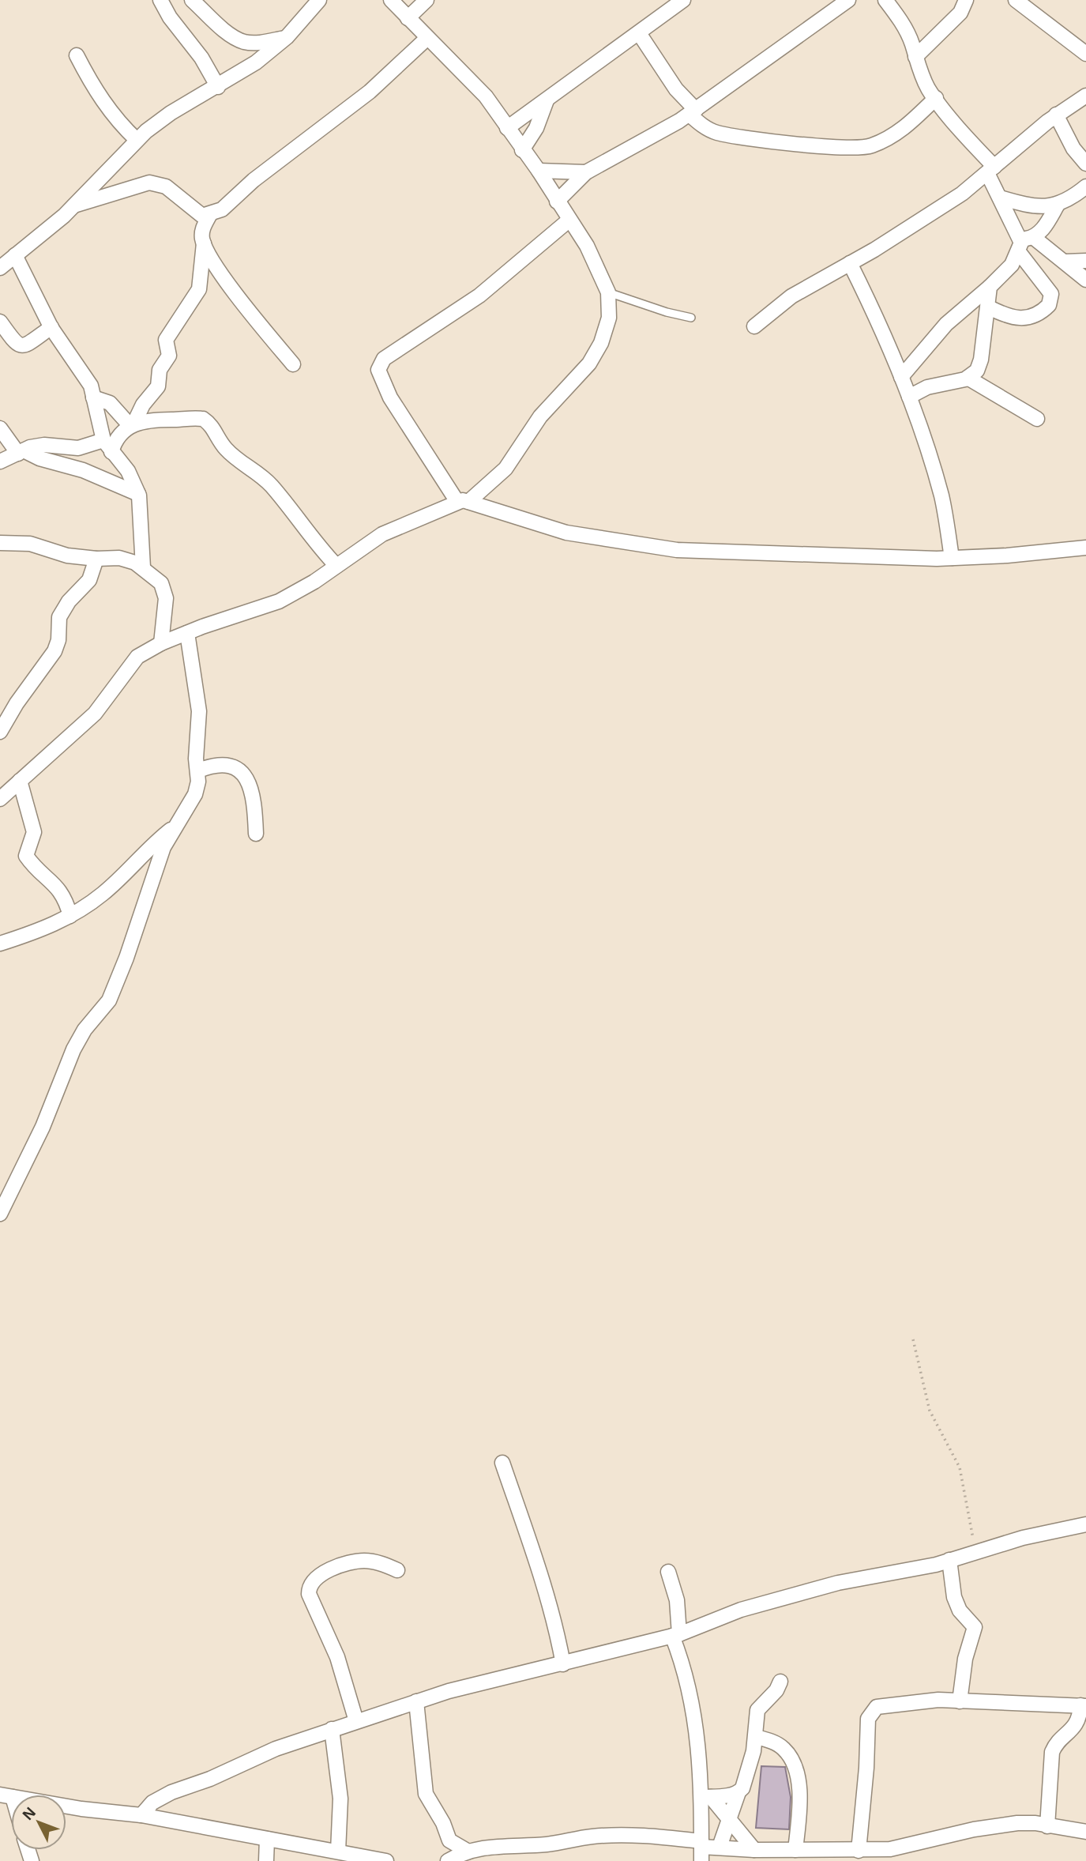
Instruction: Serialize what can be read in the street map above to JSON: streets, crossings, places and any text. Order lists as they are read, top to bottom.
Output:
{
  "north": "top left"
}
